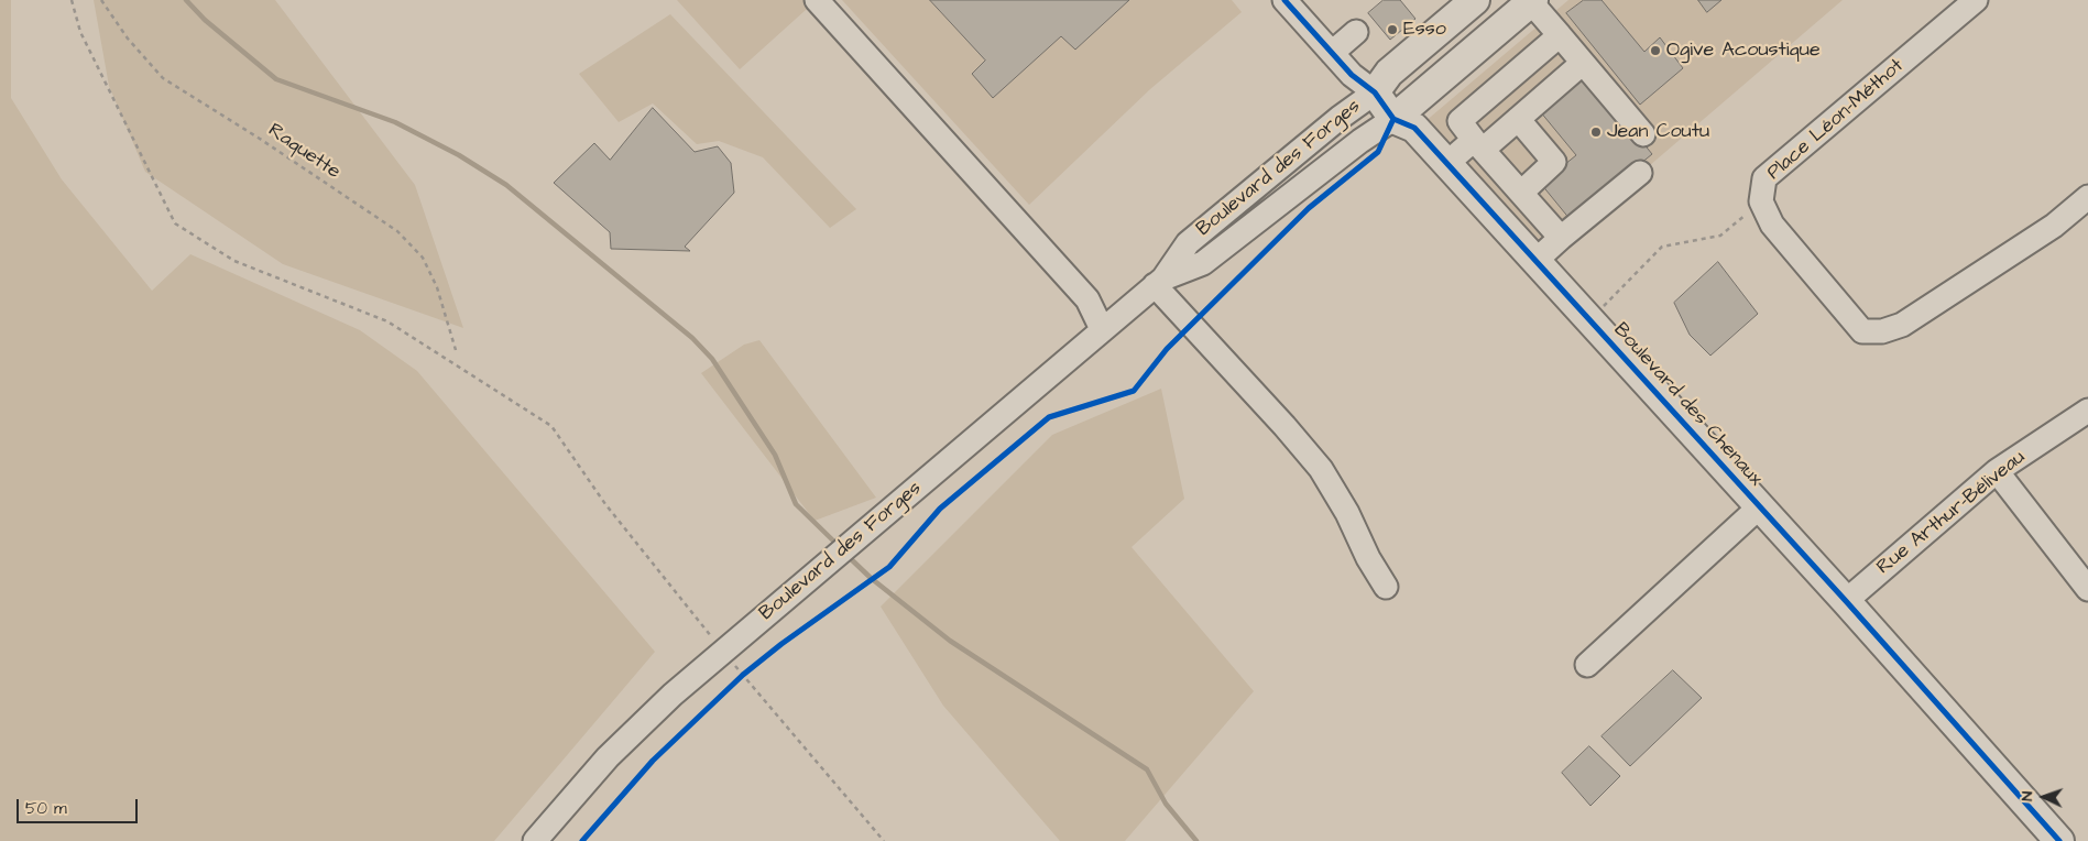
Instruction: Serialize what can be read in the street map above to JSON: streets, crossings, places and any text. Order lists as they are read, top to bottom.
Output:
{
  "streets": {
    "main road": ["Boulevard des Forges", "Boulevard des Chenaux"],
    "street": ["Place Léon-Méthot", "Rue Arthur-Béliveau"],
    "path": ["Raquette"]
  },
  "crossings": [
    ["Boulevard des Forges", "Boulevard des Chenaux"],
    ["Boulevard des Chenaux", "Rue Arthur-Béliveau"]
  ],
  "places": ["Esso", "Ogive Acoustique", "Jean Coutu"],
  "scale_bar": "50 m",
  "north": "left"
}
